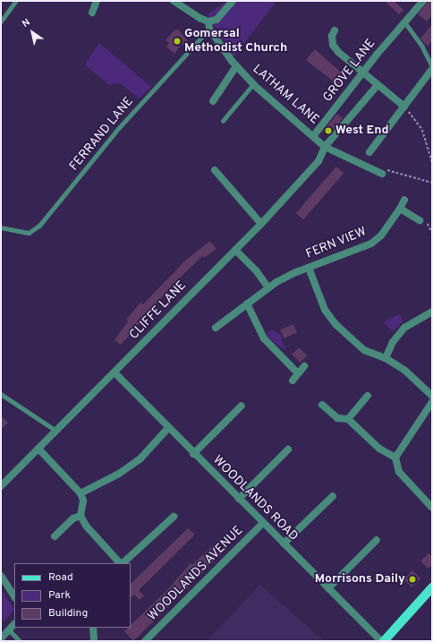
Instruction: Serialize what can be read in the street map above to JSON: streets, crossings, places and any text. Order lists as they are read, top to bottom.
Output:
{
  "streets": {
    "street": [
      "GROVE LANE",
      "LATHAM LANE",
      "FERN VIEW",
      "CLIFFE LANE",
      "WOODLANDS ROAD",
      "WOODLANDS AVENUE"
    ],
    "lane": ["FERRAND LANE"]
  },
  "crossings": [
    ["GROVE LANE", "LATHAM LANE"],
    ["LATHAM LANE", "FERRAND LANE"],
    ["LATHAM LANE", "CLIFFE LANE"],
    ["CLIFFE LANE", "WOODLANDS ROAD"],
    ["WOODLANDS ROAD", "WOODLANDS AVENUE"]
  ],
  "places": ["Gomersal Methodist Church", "West End", "Morrisons Daily"],
  "legend": ["Road", "Park", "Building"],
  "north": "top left"
}
